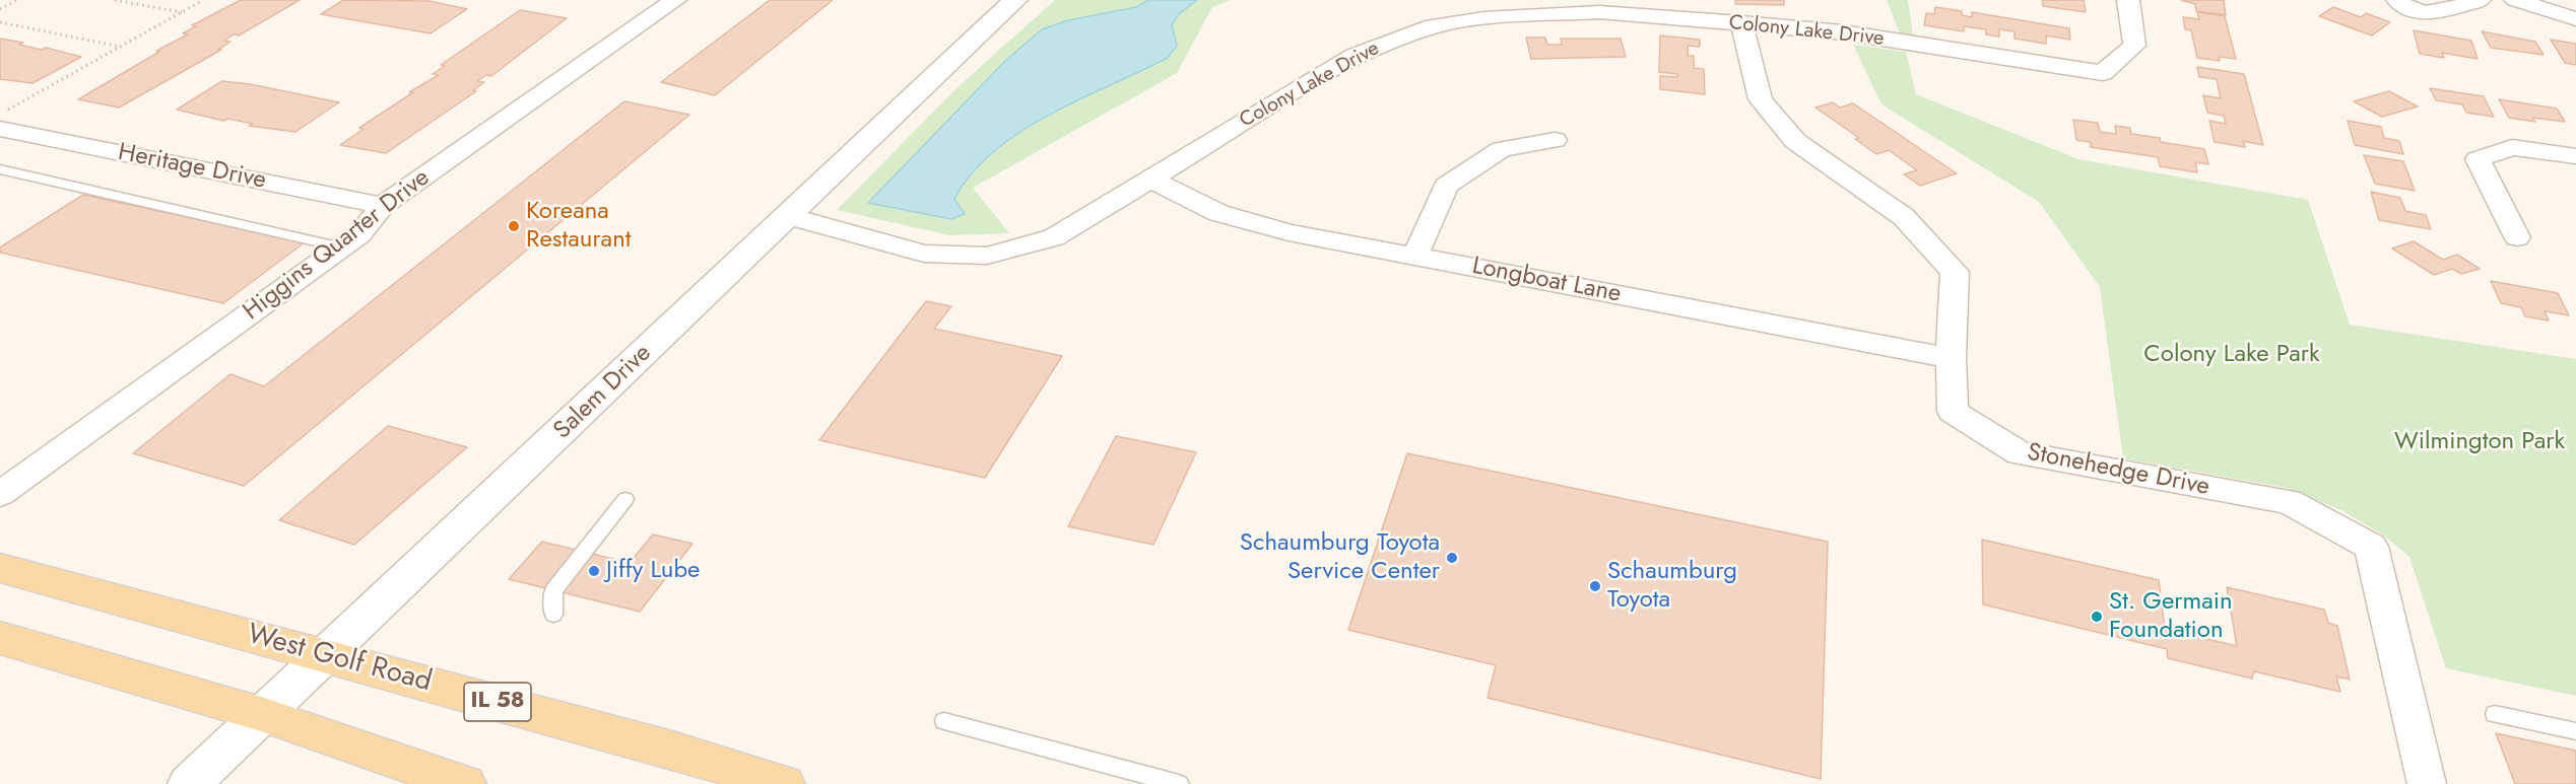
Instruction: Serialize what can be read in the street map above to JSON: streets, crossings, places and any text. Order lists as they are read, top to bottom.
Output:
{
  "streets": {
    "main road": ["West Golf Road", "IL 58"],
    "street": [
      "Colony Lake Drive",
      "Heritage Drive",
      "Higgins Quarter Drive",
      "Longboat Lane",
      "Salem Drive",
      "Stonehedge Drive"
    ]
  },
  "crossings": [
    ["Colony Lake Drive", "Longboat Lane"],
    ["Colony Lake Drive", "Salem Drive"],
    ["Colony Lake Drive", "Stonehedge Drive"],
    ["Heritage Drive", "Higgins Quarter Drive"],
    ["Longboat Lane", "Stonehedge Drive"],
    ["Salem Drive", "West Golf Road"]
  ],
  "parks": ["Colony Lake Park", "Wilmington Park"],
  "places": [
    "Koreana Restaurant",
    "Schaumburg Toyota Service Center",
    "Jiffy Lube",
    "Schaumburg Toyota",
    "St. Germain Foundation"
  ]
}
